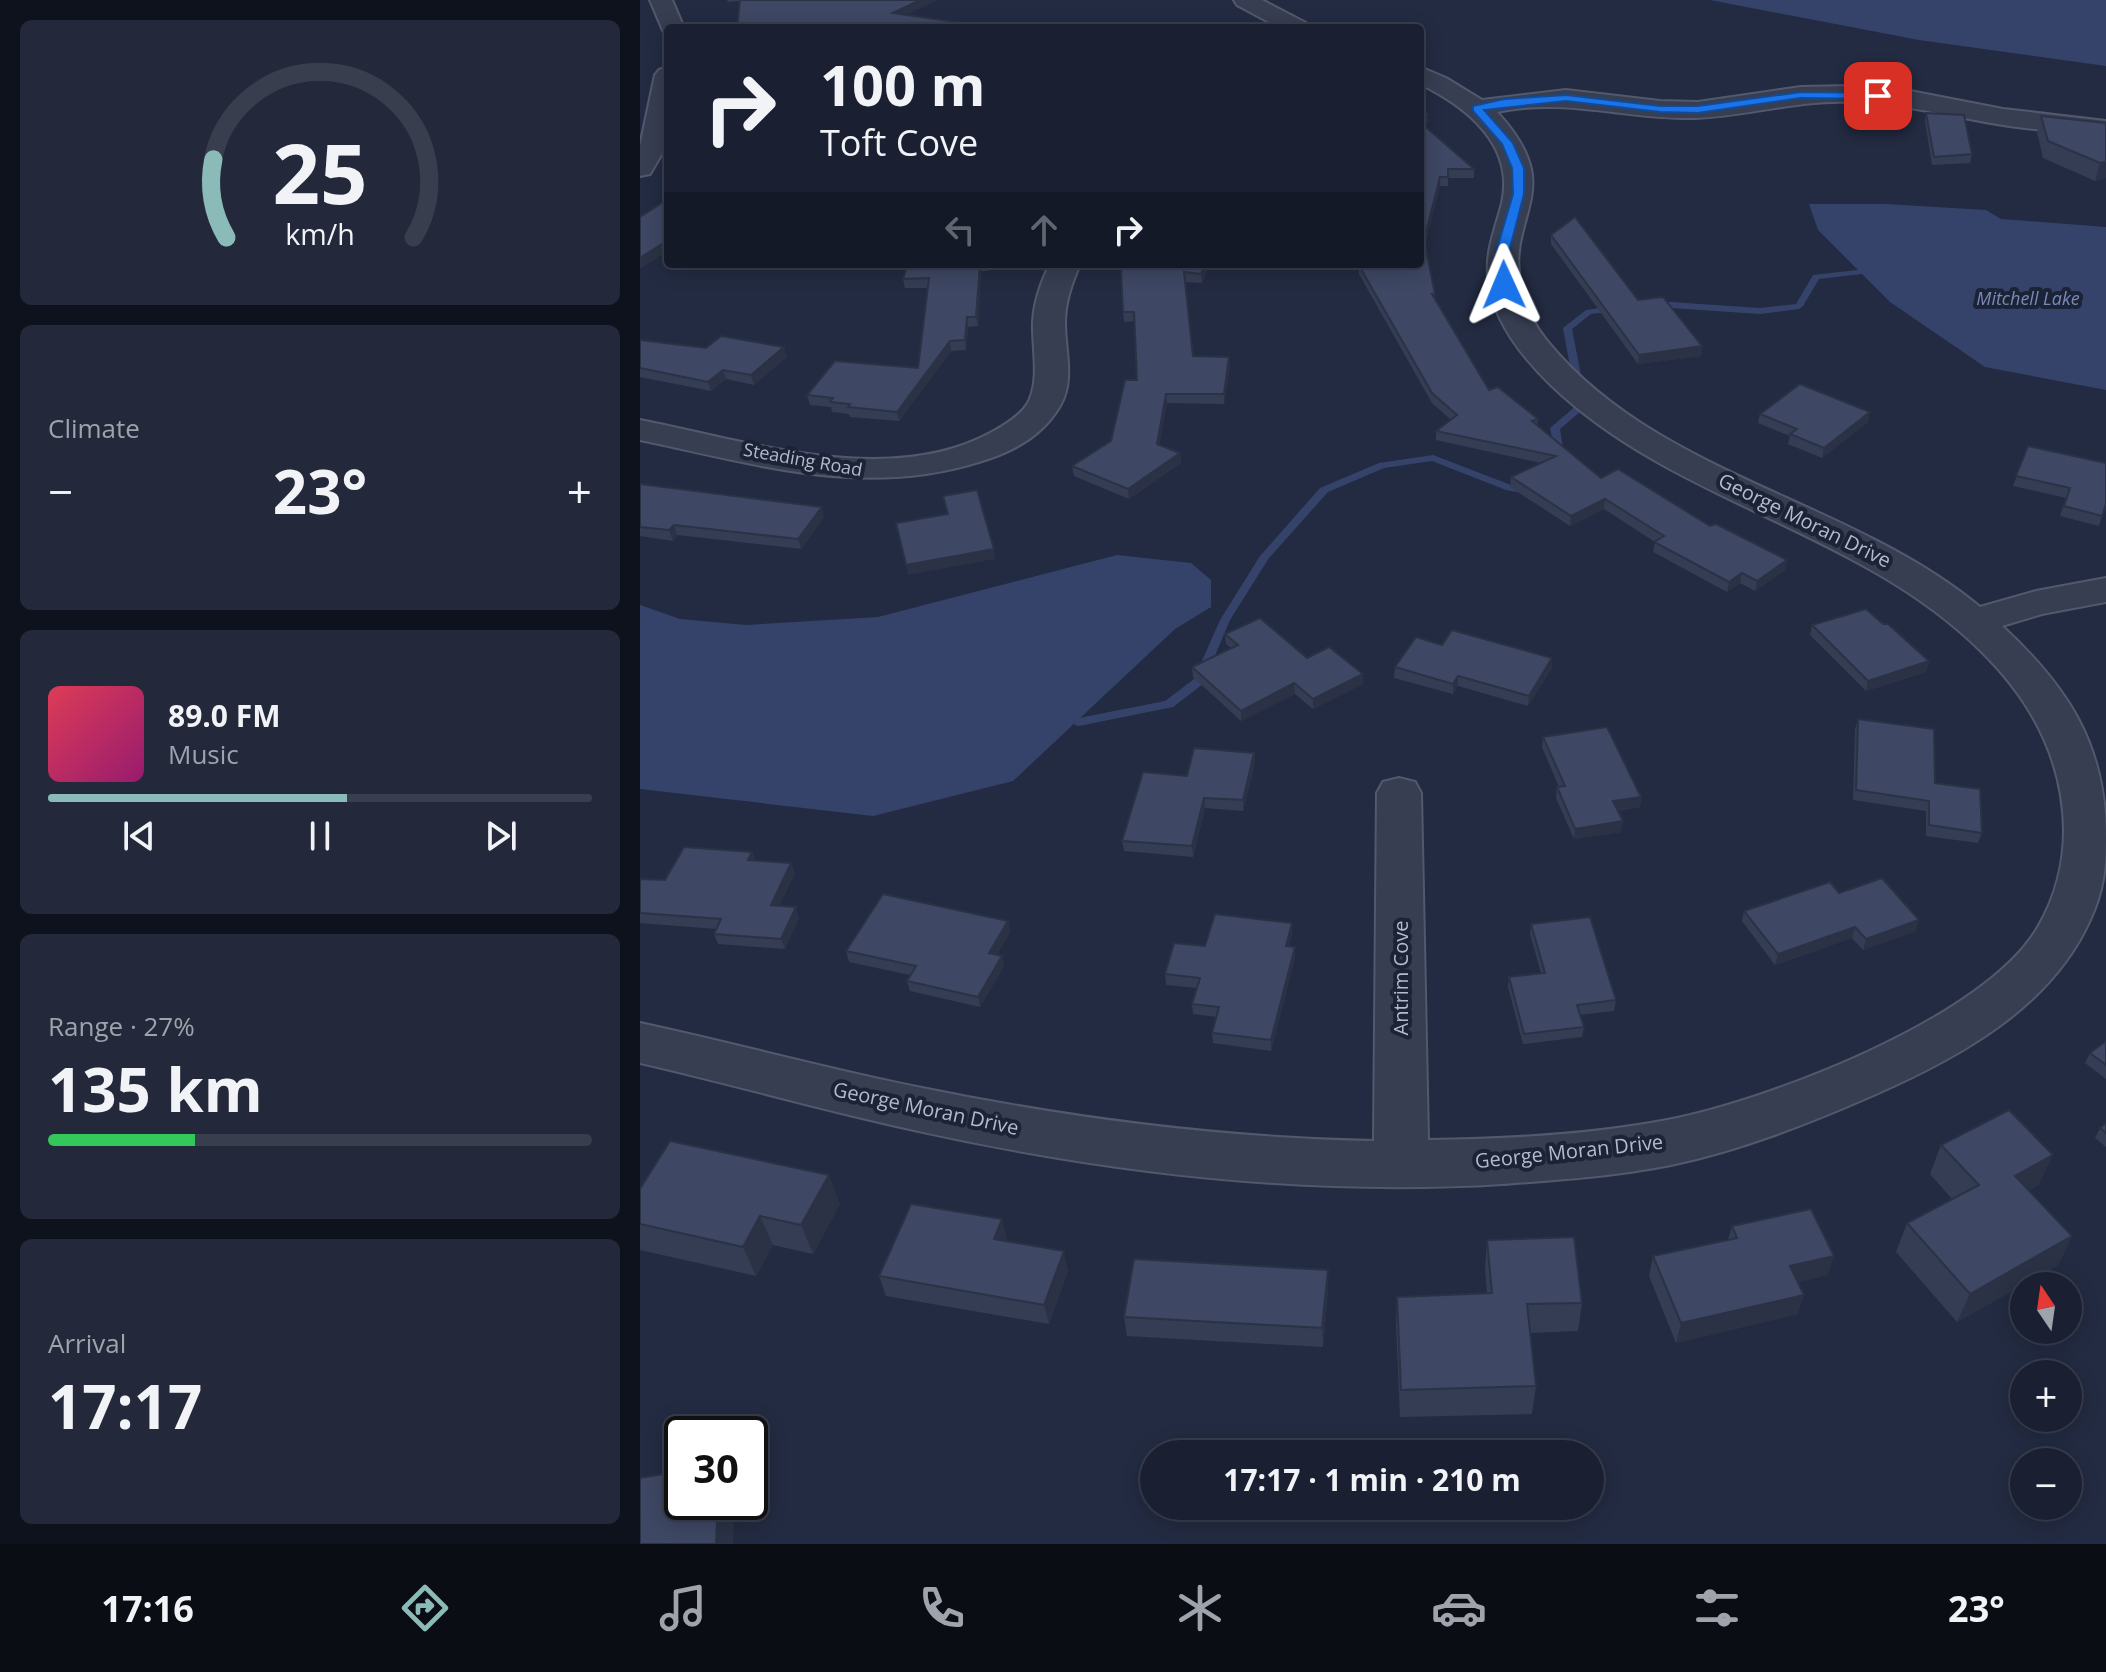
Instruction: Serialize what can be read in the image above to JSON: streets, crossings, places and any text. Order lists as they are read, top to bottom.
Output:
{
  "streets": {
    "street": ["Steading Road", "George Moran Drive", "Antrim Cove"]
  },
  "crossings": [
    ["George Moran Drive", "Antrim Cove"]
  ],
  "water": ["Mitchell Lake"],
  "north": "top",
  "page": {
    "turn": ["100 m", "Toft Cove"],
    "tile": [
      "Climate",
      ["Range · 27%", "135 km"],
      ["Arrival", "17:17"]
    ],
    "heat": ["−", "23°", "+"],
    "song": ["89.0 FM", "Music"],
    "map_buttons": ["+", "−"],
    "limit": "30",
    "trip": "17:17 · 1 min · 210 m",
    "tabs": ["17:16", "23°"],
    "gauge": ["25", "km/h"]
  }
}
